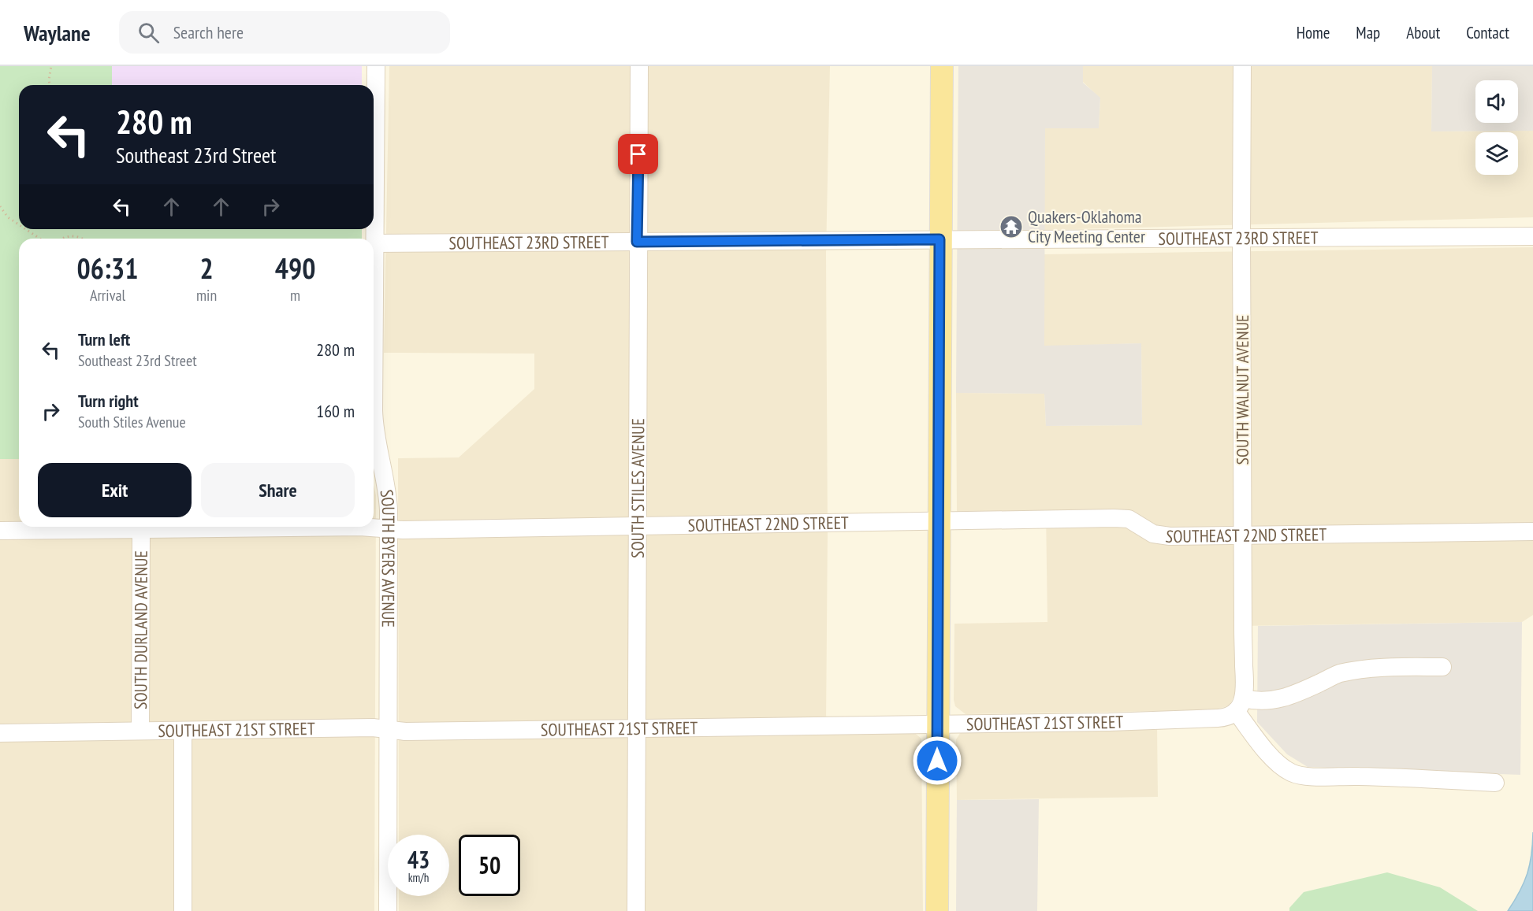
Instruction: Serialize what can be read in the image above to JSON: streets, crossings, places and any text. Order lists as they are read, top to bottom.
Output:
{
  "streets": {
    "street": [
      "SOUTHEAST 23RD STREET",
      "SOUTH WALNUT AVENUE",
      "SOUTH STILES AVENUE",
      "SOUTHEAST 22ND STREET",
      "SOUTH BYERS AVENUE",
      "SOUTH DURLAND AVENUE",
      "SOUTHEAST 21ST STREET"
    ]
  },
  "crossings": [
    ["SOUTHEAST 23RD STREET", "SOUTH WALNUT AVENUE"],
    ["SOUTHEAST 23RD STREET", "SOUTH STILES AVENUE"],
    ["SOUTHEAST 23RD STREET", "SOUTH BYERS AVENUE"],
    ["SOUTH WALNUT AVENUE", "SOUTHEAST 22ND STREET"],
    ["SOUTH WALNUT AVENUE", "SOUTHEAST 21ST STREET"],
    ["SOUTH STILES AVENUE", "SOUTHEAST 22ND STREET"],
    ["SOUTH STILES AVENUE", "SOUTHEAST 21ST STREET"],
    ["SOUTHEAST 22ND STREET", "SOUTH BYERS AVENUE"],
    ["SOUTHEAST 22ND STREET", "SOUTH DURLAND AVENUE"],
    ["SOUTH BYERS AVENUE", "SOUTHEAST 21ST STREET"],
    ["SOUTH DURLAND AVENUE", "SOUTHEAST 21ST STREET"]
  ],
  "places": {
    "temple": ["Quakers-Oklahoma City Meeting Center"]
  },
  "page": {
    "header": "Waylane",
    "search": "Search here",
    "nav": [
      "Home",
      "Map",
      "About",
      "Contact"
    ],
    "turn": ["280 m", "Southeast 23rd Street"],
    "eta": [
      "06:31",
      "Arrival",
      "2",
      "min",
      "490",
      "m"
    ],
    "list": [
      {
        "name": "Turn left",
        "note": "Southeast 23rd Street",
        "value": "280 m"
      },
      {
        "name": "Turn right",
        "note": "South Stiles Avenue",
        "value": "160 m"
      }
    ],
    "buttons": ["Exit", "Share"],
    "speed": "43 km/h",
    "limit": "50"
  }
}
